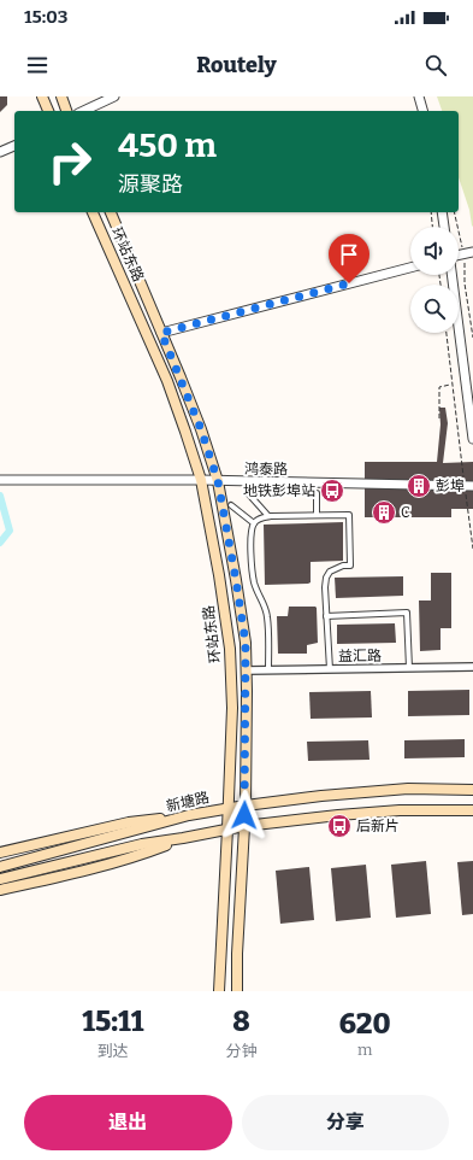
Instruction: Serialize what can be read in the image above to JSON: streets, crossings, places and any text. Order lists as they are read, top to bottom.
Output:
{
  "streets": {
    "main road": ["环站东路", "新塘路"],
    "street": ["鸿泰路", "益汇路"]
  },
  "crossings": [
    ["环站东路", "鸿泰路"],
    ["环站东路", "益汇路"],
    ["环站东路", "新塘路"]
  ],
  "places": {
    "building": ["彭埠", "C"],
    "bus stop": ["地铁彭埠站", "后新片"]
  },
  "page": {
    "status": "15:03",
    "header": "Routely",
    "turn": ["450 m", "源聚路"],
    "eta": [
      "15:11",
      "到达",
      "8",
      "分钟",
      "620",
      "m"
    ],
    "buttons": ["退出", "分享"]
  }
}
